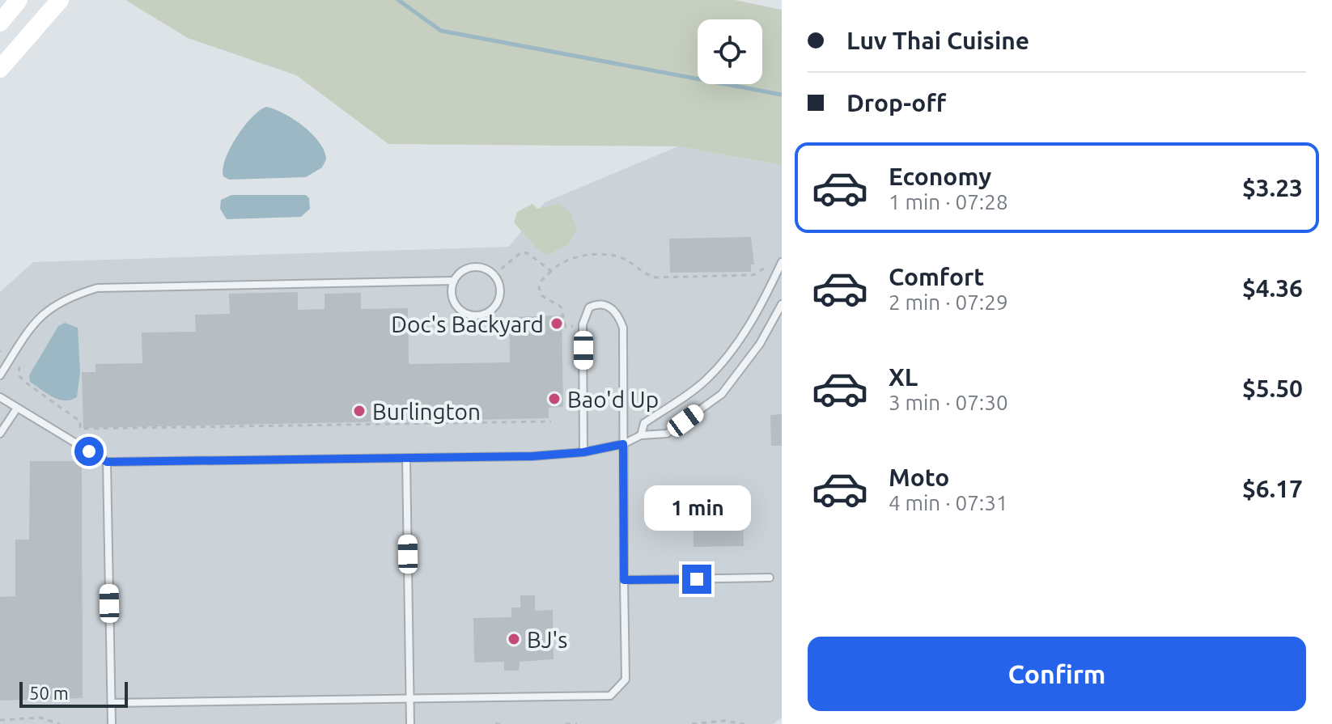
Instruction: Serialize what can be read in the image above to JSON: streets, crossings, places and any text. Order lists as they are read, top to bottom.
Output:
{
  "places": [
    "Doc's Backyard",
    "Bao'd Up",
    "Burlington",
    "BJ's"
  ],
  "scale_bar": "50 m",
  "page": {
    "banner": ["Luv Thai Cuisine", "Drop-off"],
    "list": [
      {
        "name": "Economy",
        "note": "1 min · 07:28",
        "value": "$3.23"
      },
      {
        "name": "Comfort",
        "note": "2 min · 07:29",
        "value": "$4.36"
      },
      {
        "name": "XL",
        "note": "3 min · 07:30",
        "value": "$5.50"
      },
      {
        "name": "Moto",
        "note": "4 min · 07:31",
        "value": "$6.17"
      }
    ],
    "bubble": "1 min",
    "buttons": "Confirm",
    "scale": "50 m"
  }
}
